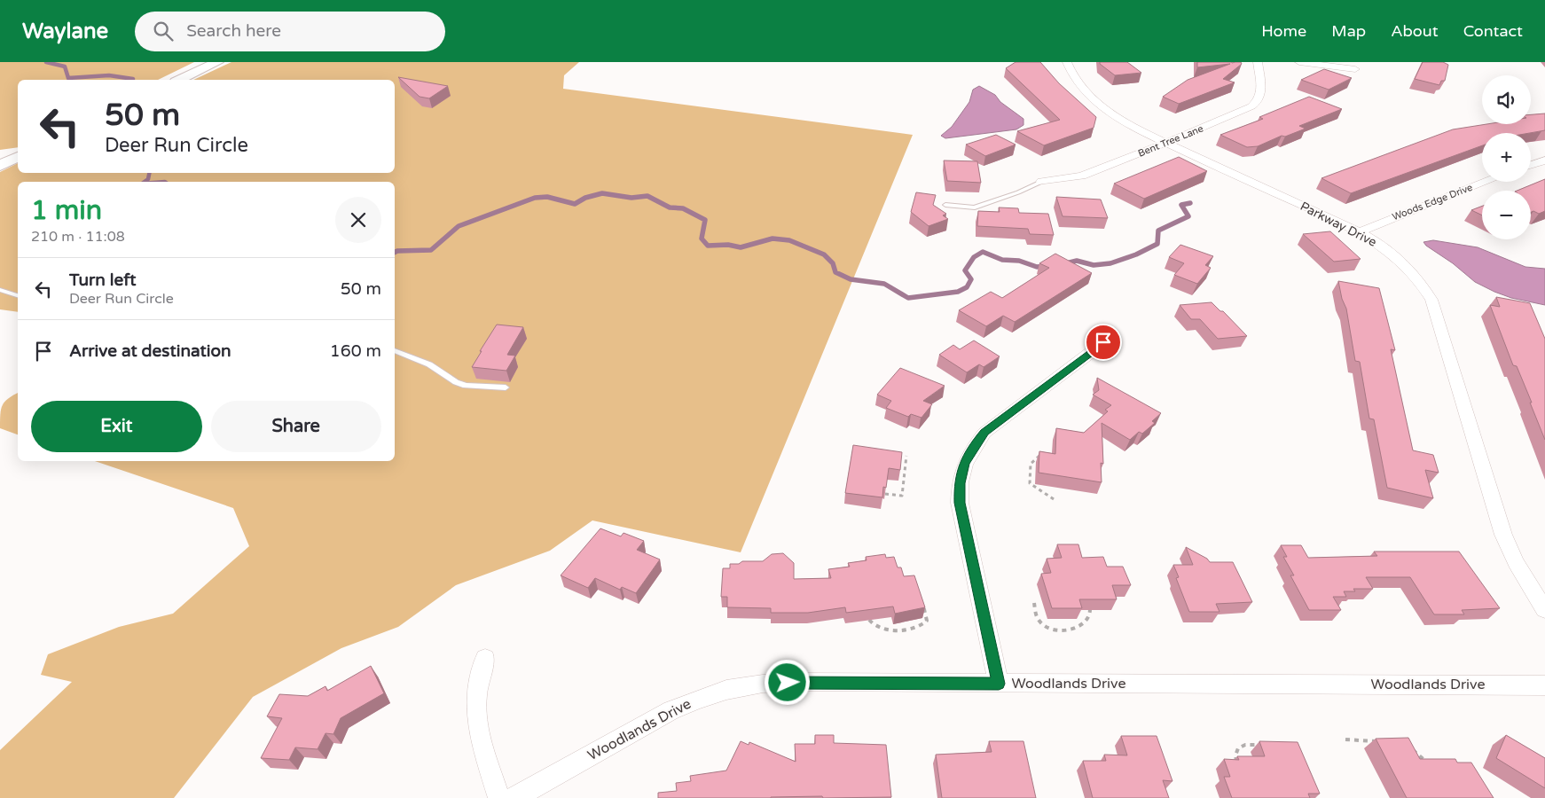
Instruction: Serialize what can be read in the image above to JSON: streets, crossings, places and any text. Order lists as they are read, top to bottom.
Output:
{
  "streets": {
    "street": [
      "Bent Tree Lane",
      "Woods Edge Drive",
      "Parkway Drive",
      "Woodlands Drive"
    ]
  },
  "crossings": [
    ["Bent Tree Lane", "Parkway Drive"],
    ["Woods Edge Drive", "Parkway Drive"]
  ],
  "page": {
    "header": "Waylane",
    "search": "Search here",
    "nav": [
      "Home",
      "Map",
      "About",
      "Contact"
    ],
    "map_buttons": ["+", "−"],
    "turn": ["50 m", "Deer Run Circle"],
    "heading": ["1 min", "210 m · 11:08"],
    "list": [
      {
        "name": "Turn left",
        "note": "Deer Run Circle",
        "value": "50 m"
      },
      {
        "name": "Arrive at destination",
        "value": "160 m"
      }
    ],
    "buttons": ["Exit", "Share"]
  }
}
